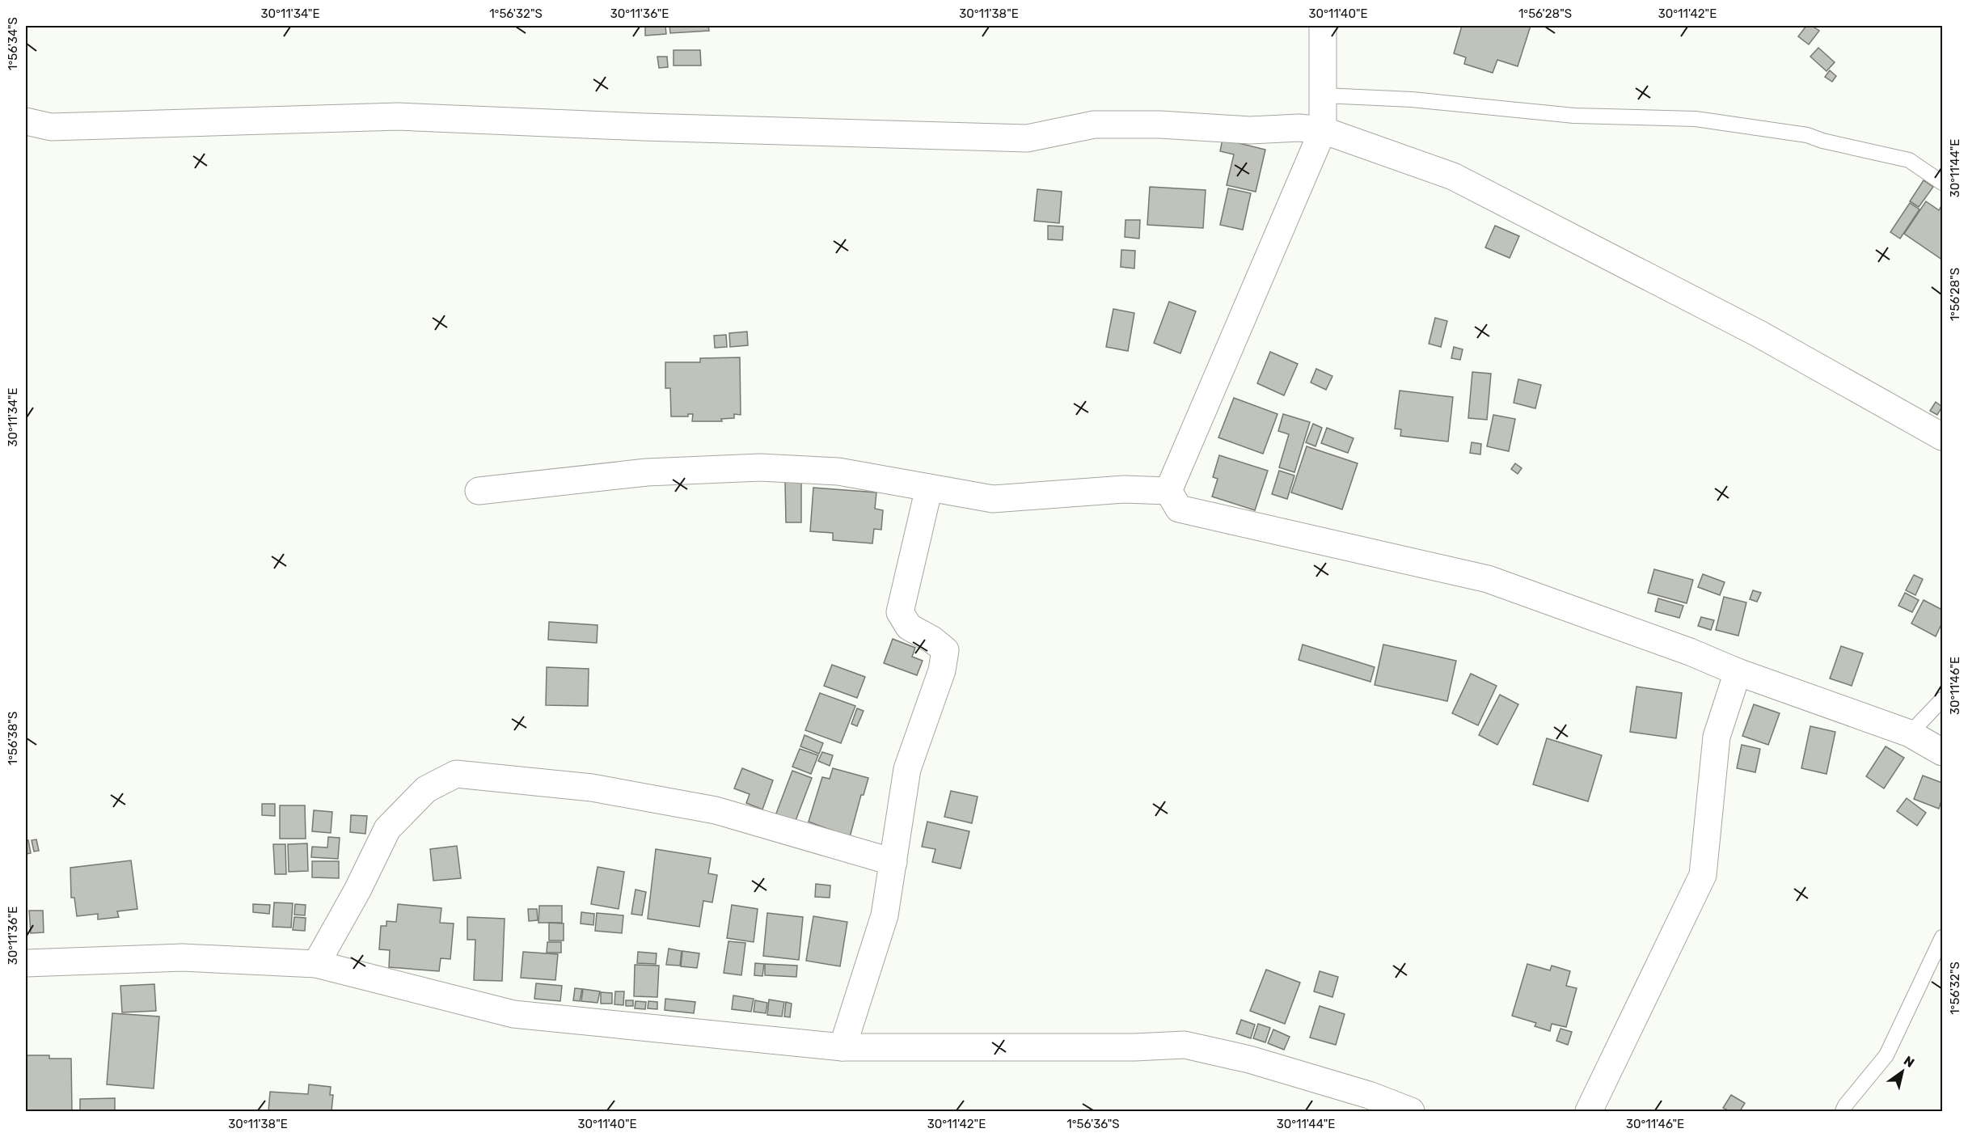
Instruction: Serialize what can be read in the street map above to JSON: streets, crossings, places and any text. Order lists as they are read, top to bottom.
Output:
{
  "north": "top right",
  "coordinates": [
    "30°11'34\"E",
    "1°56'32\"S",
    "30°11'36\"E",
    "30°11'38\"E",
    "30°11'40\"E",
    "1°56'28\"S",
    "30°11'42\"E",
    "1°56'34\"S",
    "30°11'44\"E",
    "30°11'46\"E",
    "1°56'38\"S",
    "1°56'36\"S"
  ]
}
